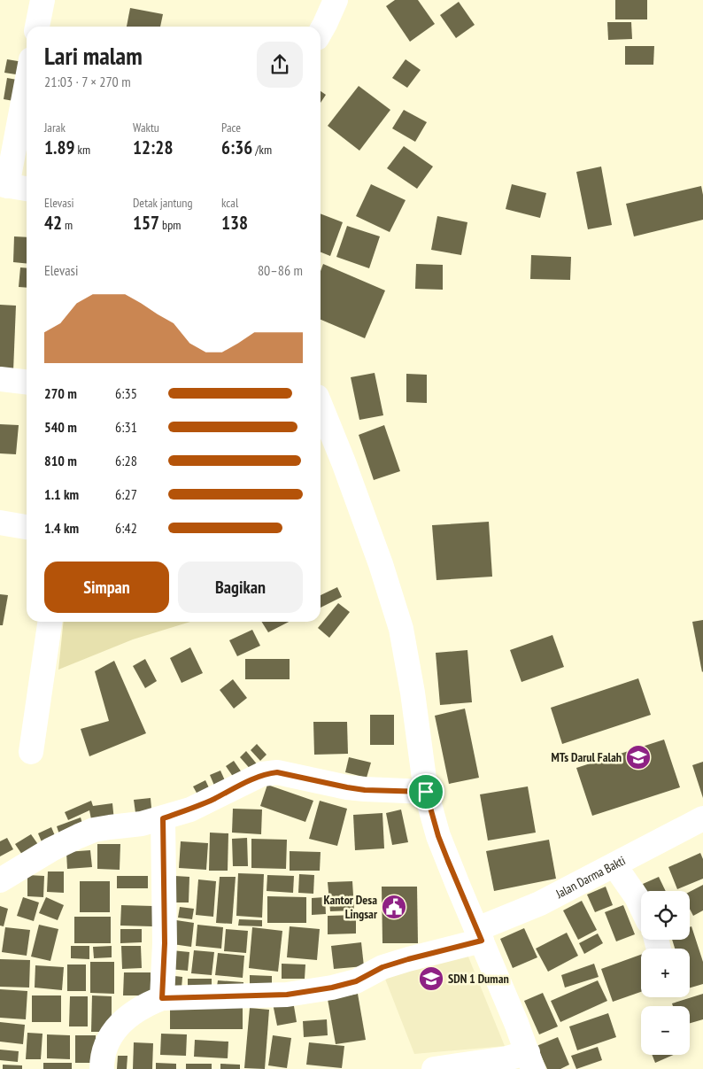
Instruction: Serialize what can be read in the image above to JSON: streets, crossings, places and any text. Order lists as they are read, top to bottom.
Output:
{
  "streets": {
    "street": ["Jalan Darma Bakti"]
  },
  "places": {
    "school or university": ["MTs Darul Falah", "SDN 1 Duman"],
    "public building": ["Kantor Desa Lingsar"]
  },
  "page": {
    "heading": ["Lari malam", "21:03 · 7 × 270 m"],
    "stats": [
      ["Jarak", "1.89 km"],
      ["Waktu", "12:28"],
      ["Pace", "6:36 /km"],
      ["Elevasi", "42 m"],
      ["Detak jantung", "157 bpm"],
      ["kcal", "138"]
    ],
    "chart": ["Elevasi", "80–86 m"],
    "list": [
      {
        "name": "270 m",
        "note": "6:35"
      },
      {
        "name": "540 m",
        "note": "6:31"
      },
      {
        "name": "810 m",
        "note": "6:28"
      },
      {
        "name": "1.1 km",
        "note": "6:27"
      },
      {
        "name": "1.4 km",
        "note": "6:42"
      }
    ],
    "buttons": ["Simpan", "Bagikan"],
    "map_buttons": ["+", "−"]
  }
}
